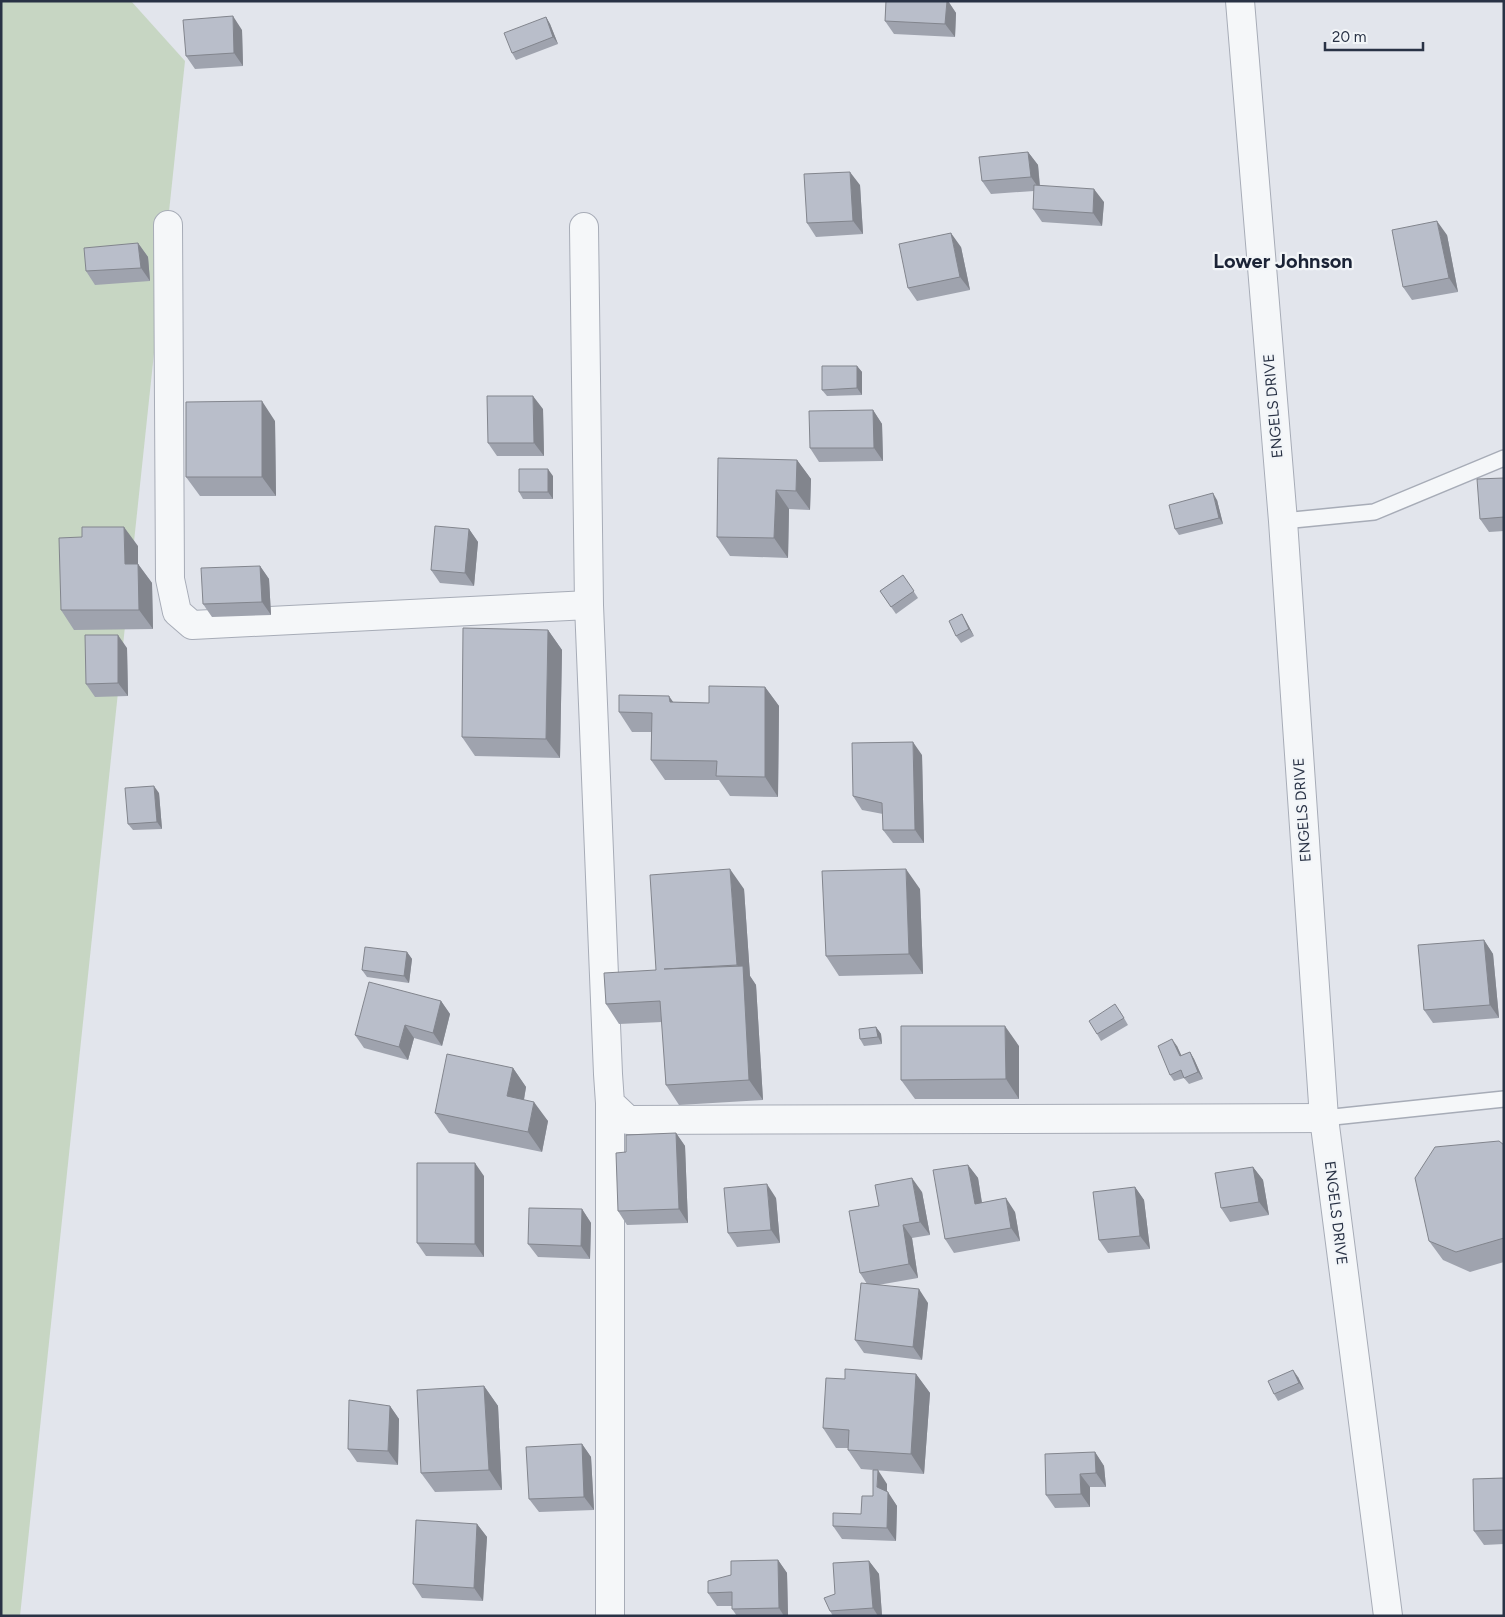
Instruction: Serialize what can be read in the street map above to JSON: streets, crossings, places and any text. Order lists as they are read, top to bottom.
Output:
{
  "streets": {
    "street": ["ENGELS DRIVE"]
  },
  "districts": ["Lower Johnson"],
  "scale_bar": "20 m"
}
